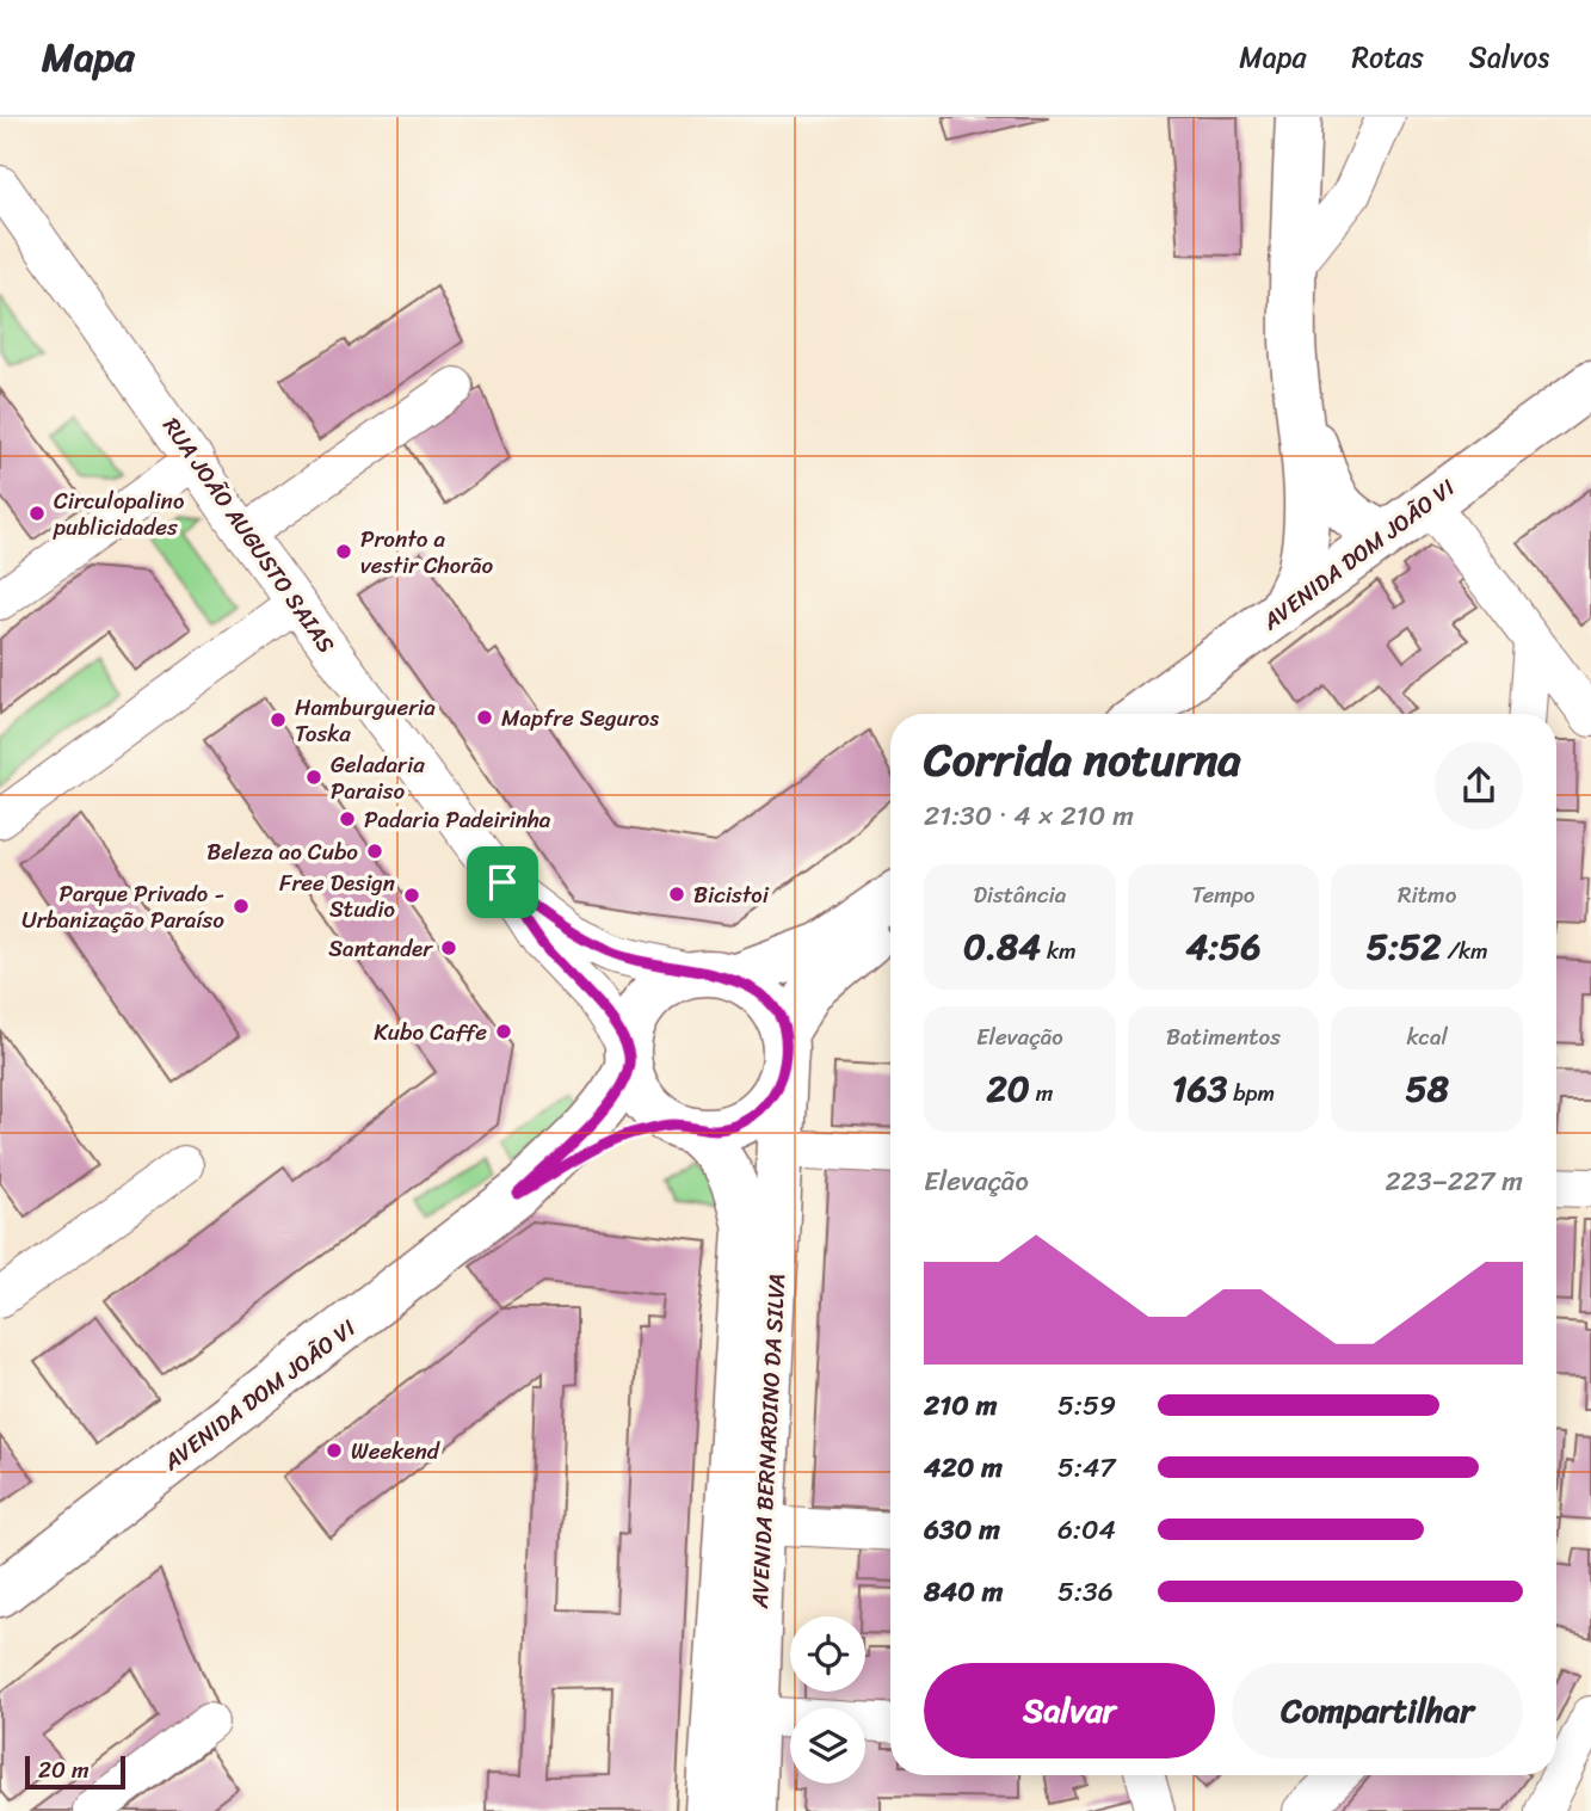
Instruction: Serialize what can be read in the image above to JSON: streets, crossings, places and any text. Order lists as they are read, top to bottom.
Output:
{
  "streets": {
    "main road": ["AVENIDA DOM JOÃO VI", "AVENIDA BERNARDINO DA SILVA"],
    "street": ["RUA JOÃO AUGUSTO SAIAS"]
  },
  "crossings": [
    ["AVENIDA DOM JOÃO VI", "AVENIDA BERNARDINO DA SILVA"]
  ],
  "places": [
    "Circulopalino publicidades",
    "Pronto a vestir Chorão",
    "Mapfre Seguros",
    "Hamburgueria Toska",
    "Geladaria Paraiso",
    "Padaria Padeirinha",
    "Beleza ao Cubo",
    "Bicistoi",
    "Free Design Studio",
    "Parque Privado - Urbanização Paraíso",
    "Santander",
    "Kubo Caffe",
    "Weekend"
  ],
  "scale_bar": "20 m",
  "page": {
    "header": "Mapa",
    "nav": ["Mapa", "Rotas", "Salvos"],
    "heading": ["Corrida noturna", "21:30 · 4 × 210 m"],
    "stats": [
      ["Distância", "0.84 km"],
      ["Tempo", "4:56"],
      ["Ritmo", "5:52 /km"],
      ["Elevação", "20 m"],
      ["Batimentos", "163 bpm"],
      ["kcal", "58"]
    ],
    "chart": ["Elevação", "223–227 m"],
    "list": [
      {
        "name": "210 m",
        "note": "5:59"
      },
      {
        "name": "420 m",
        "note": "5:47"
      },
      {
        "name": "630 m",
        "note": "6:04"
      },
      {
        "name": "840 m",
        "note": "5:36"
      }
    ],
    "buttons": ["Salvar", "Compartilhar"],
    "scale": "20 m"
  }
}
